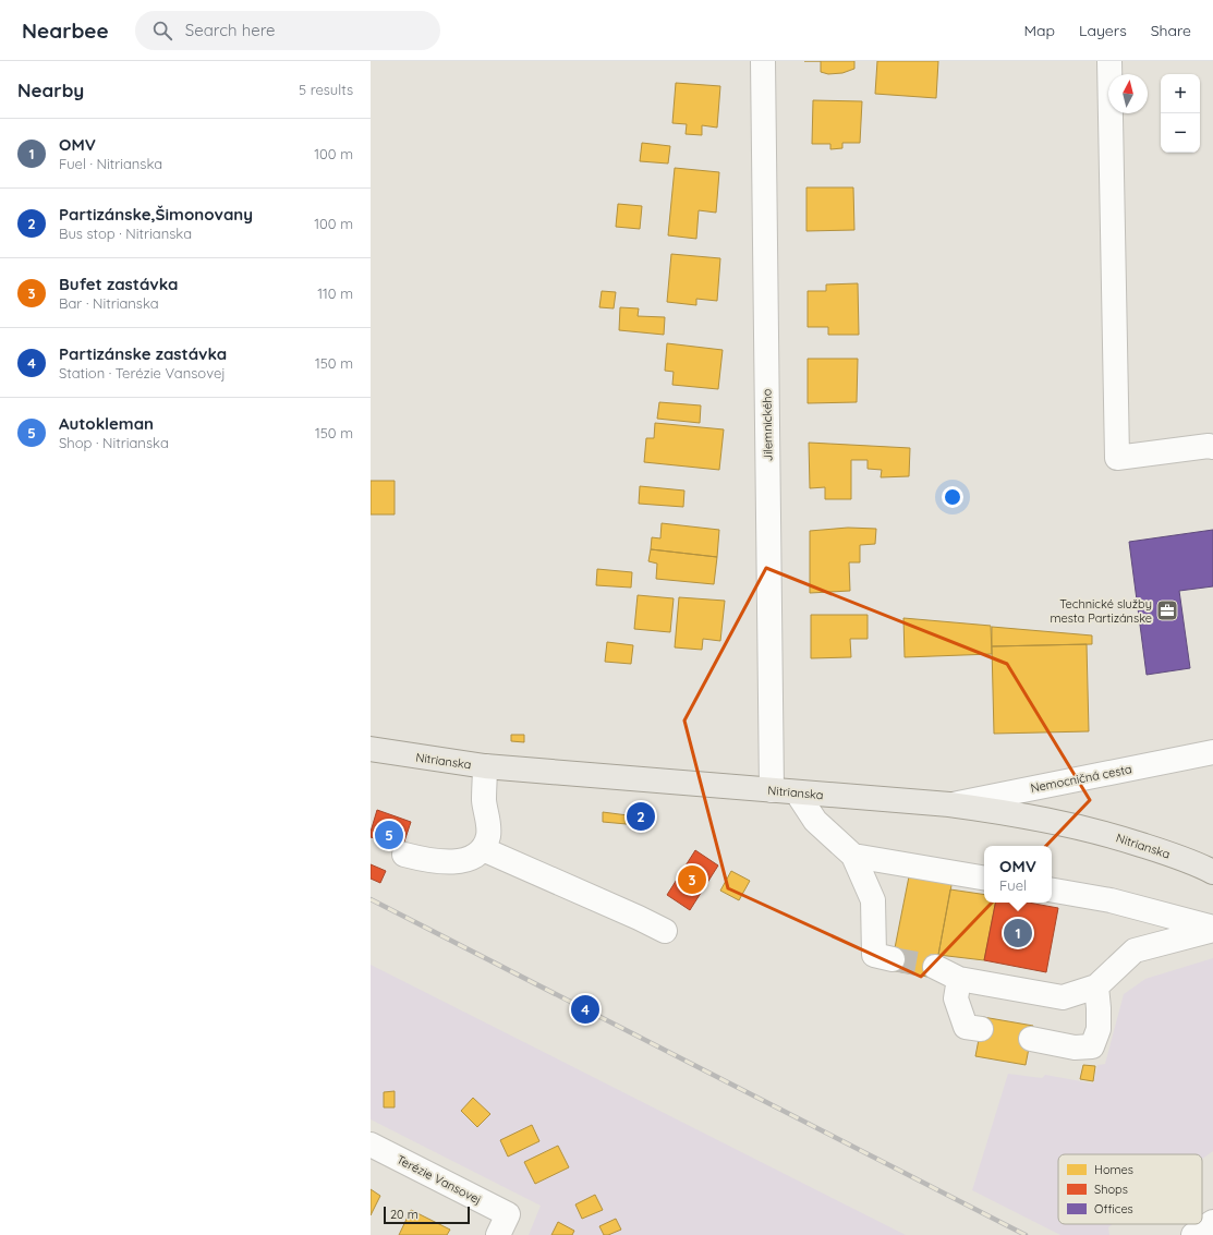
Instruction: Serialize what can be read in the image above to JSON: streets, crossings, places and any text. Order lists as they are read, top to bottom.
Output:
{
  "streets": {
    "main road": ["Nitrianska"],
    "street": ["Jilemnického", "Nemocničná cesta", "Terézie Vansovej"]
  },
  "crossings": [
    ["Jilemnického", "Nitrianska"],
    ["Nitrianska", "Nemocničná cesta"]
  ],
  "places": {
    "office": ["Technické služby mesta Partizánske"]
  },
  "legend": ["Homes", "Shops", "Offices"],
  "scale_bar": "20 m",
  "north": "top",
  "page": {
    "header": "Nearbee",
    "search": "Search here",
    "nav": ["Map", "Layers", "Share"],
    "heading": ["Nearby", "5 results"],
    "map_buttons": ["+", "−"],
    "list": [
      {
        "mark": "1",
        "name": "OMV",
        "note": "Fuel · Nitrianska",
        "value": "100 m"
      },
      {
        "mark": "2",
        "name": "Partizánske,Šimonovany",
        "note": "Bus stop · Nitrianska",
        "value": "100 m"
      },
      {
        "mark": "3",
        "name": "Bufet zastávka",
        "note": "Bar · Nitrianska",
        "value": "110 m"
      },
      {
        "mark": "4",
        "name": "Partizánske zastávka",
        "note": "Station · Terézie Vansovej",
        "value": "150 m"
      },
      {
        "mark": "5",
        "name": "Autokleman",
        "note": "Shop · Nitrianska",
        "value": "150 m"
      }
    ],
    "pins": [
      "2",
      "5",
      "3",
      "1",
      "4"
    ],
    "popup": ["OMV", "Fuel"],
    "scale": "20 m"
  }
}
